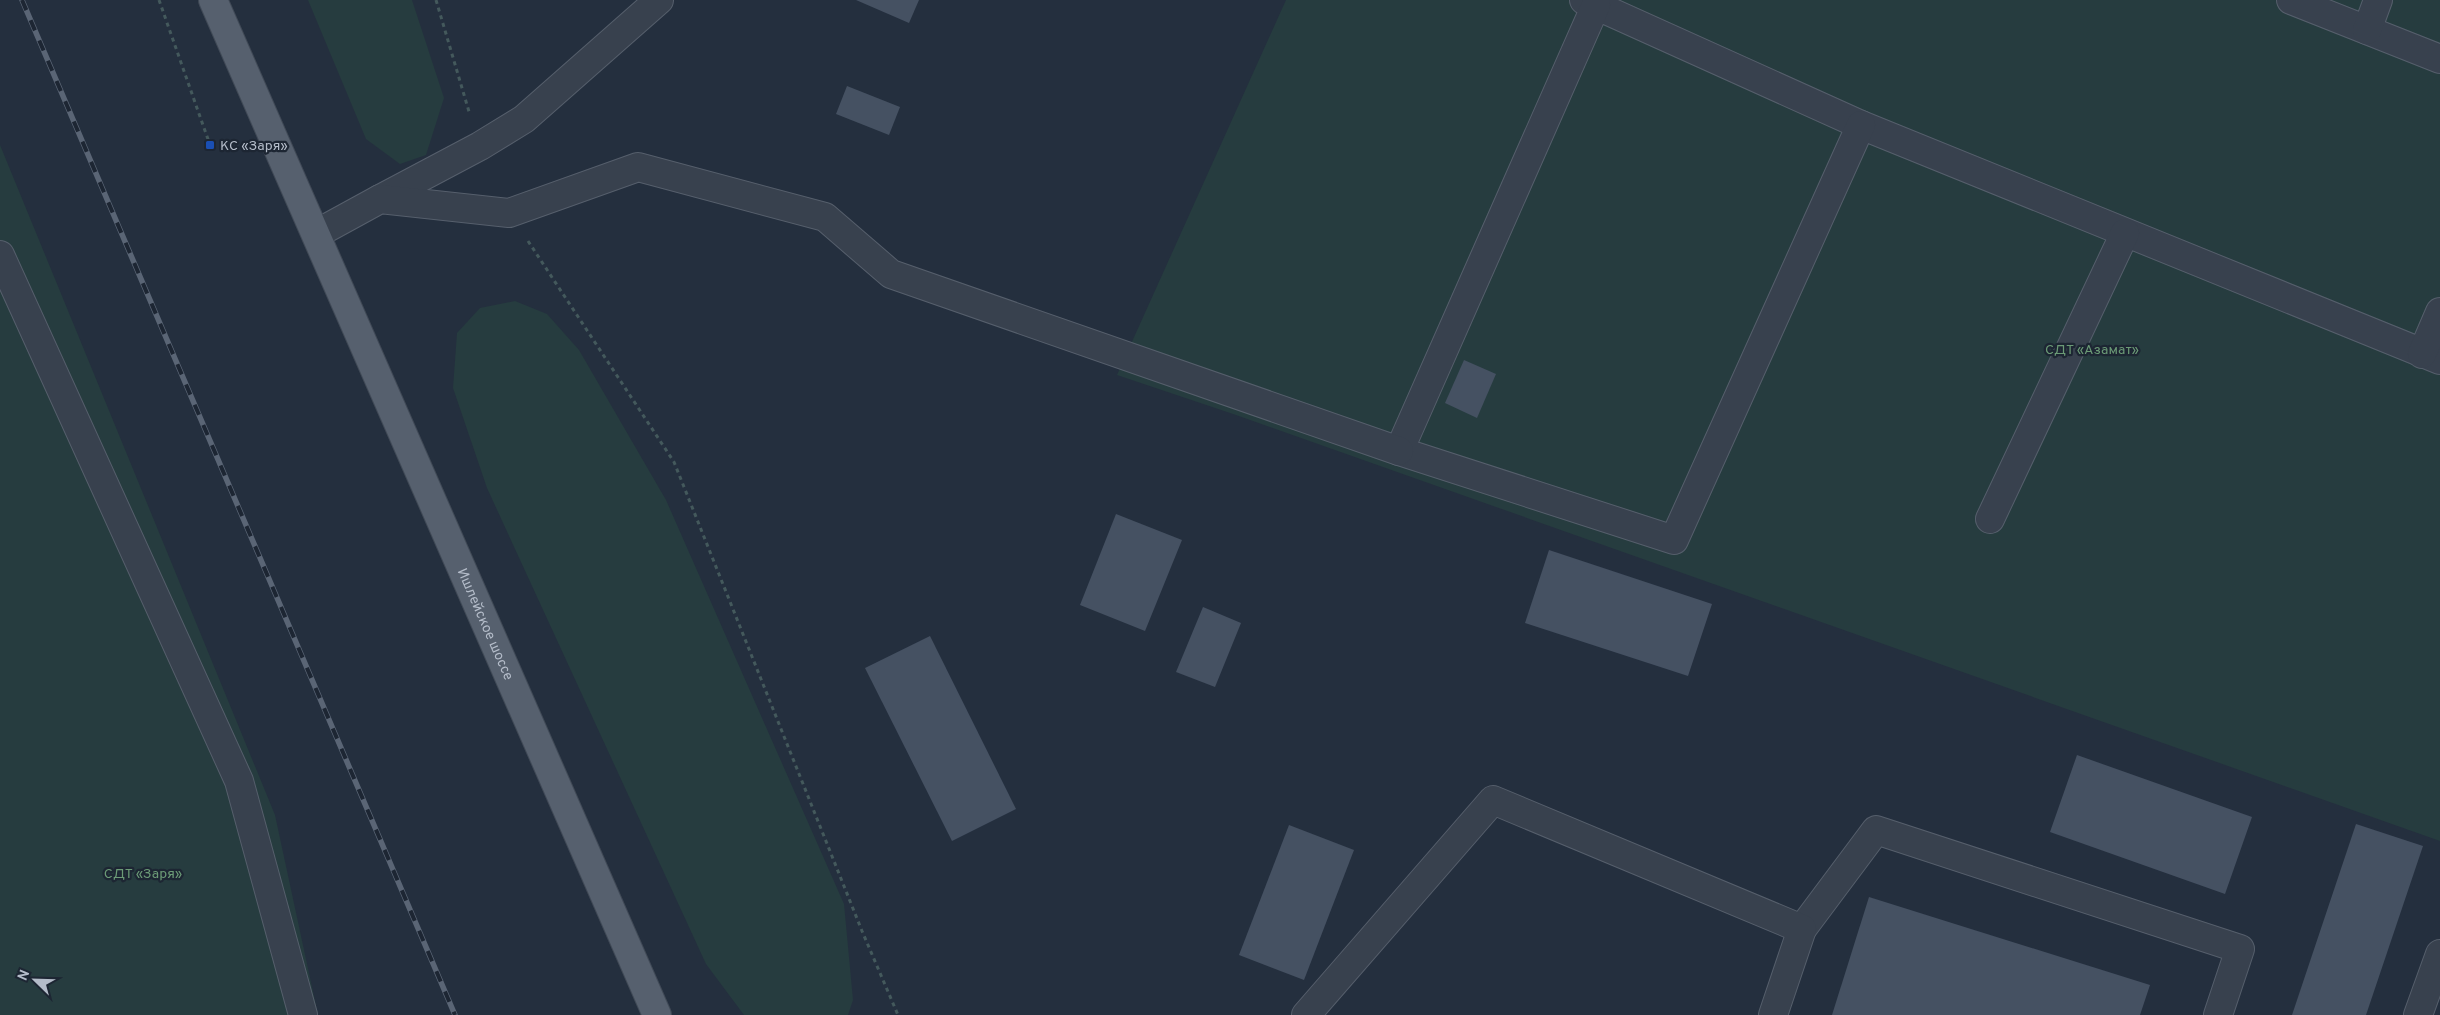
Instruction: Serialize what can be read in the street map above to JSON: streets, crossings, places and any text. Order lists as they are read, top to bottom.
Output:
{
  "streets": {
    "main road": ["Ишлейское шоссе"]
  },
  "parks": ["СДТ «Азамат»", "СДТ «Заря»"],
  "places": {
    "transit": ["КС «Заря»"]
  },
  "north": "top left"
}
